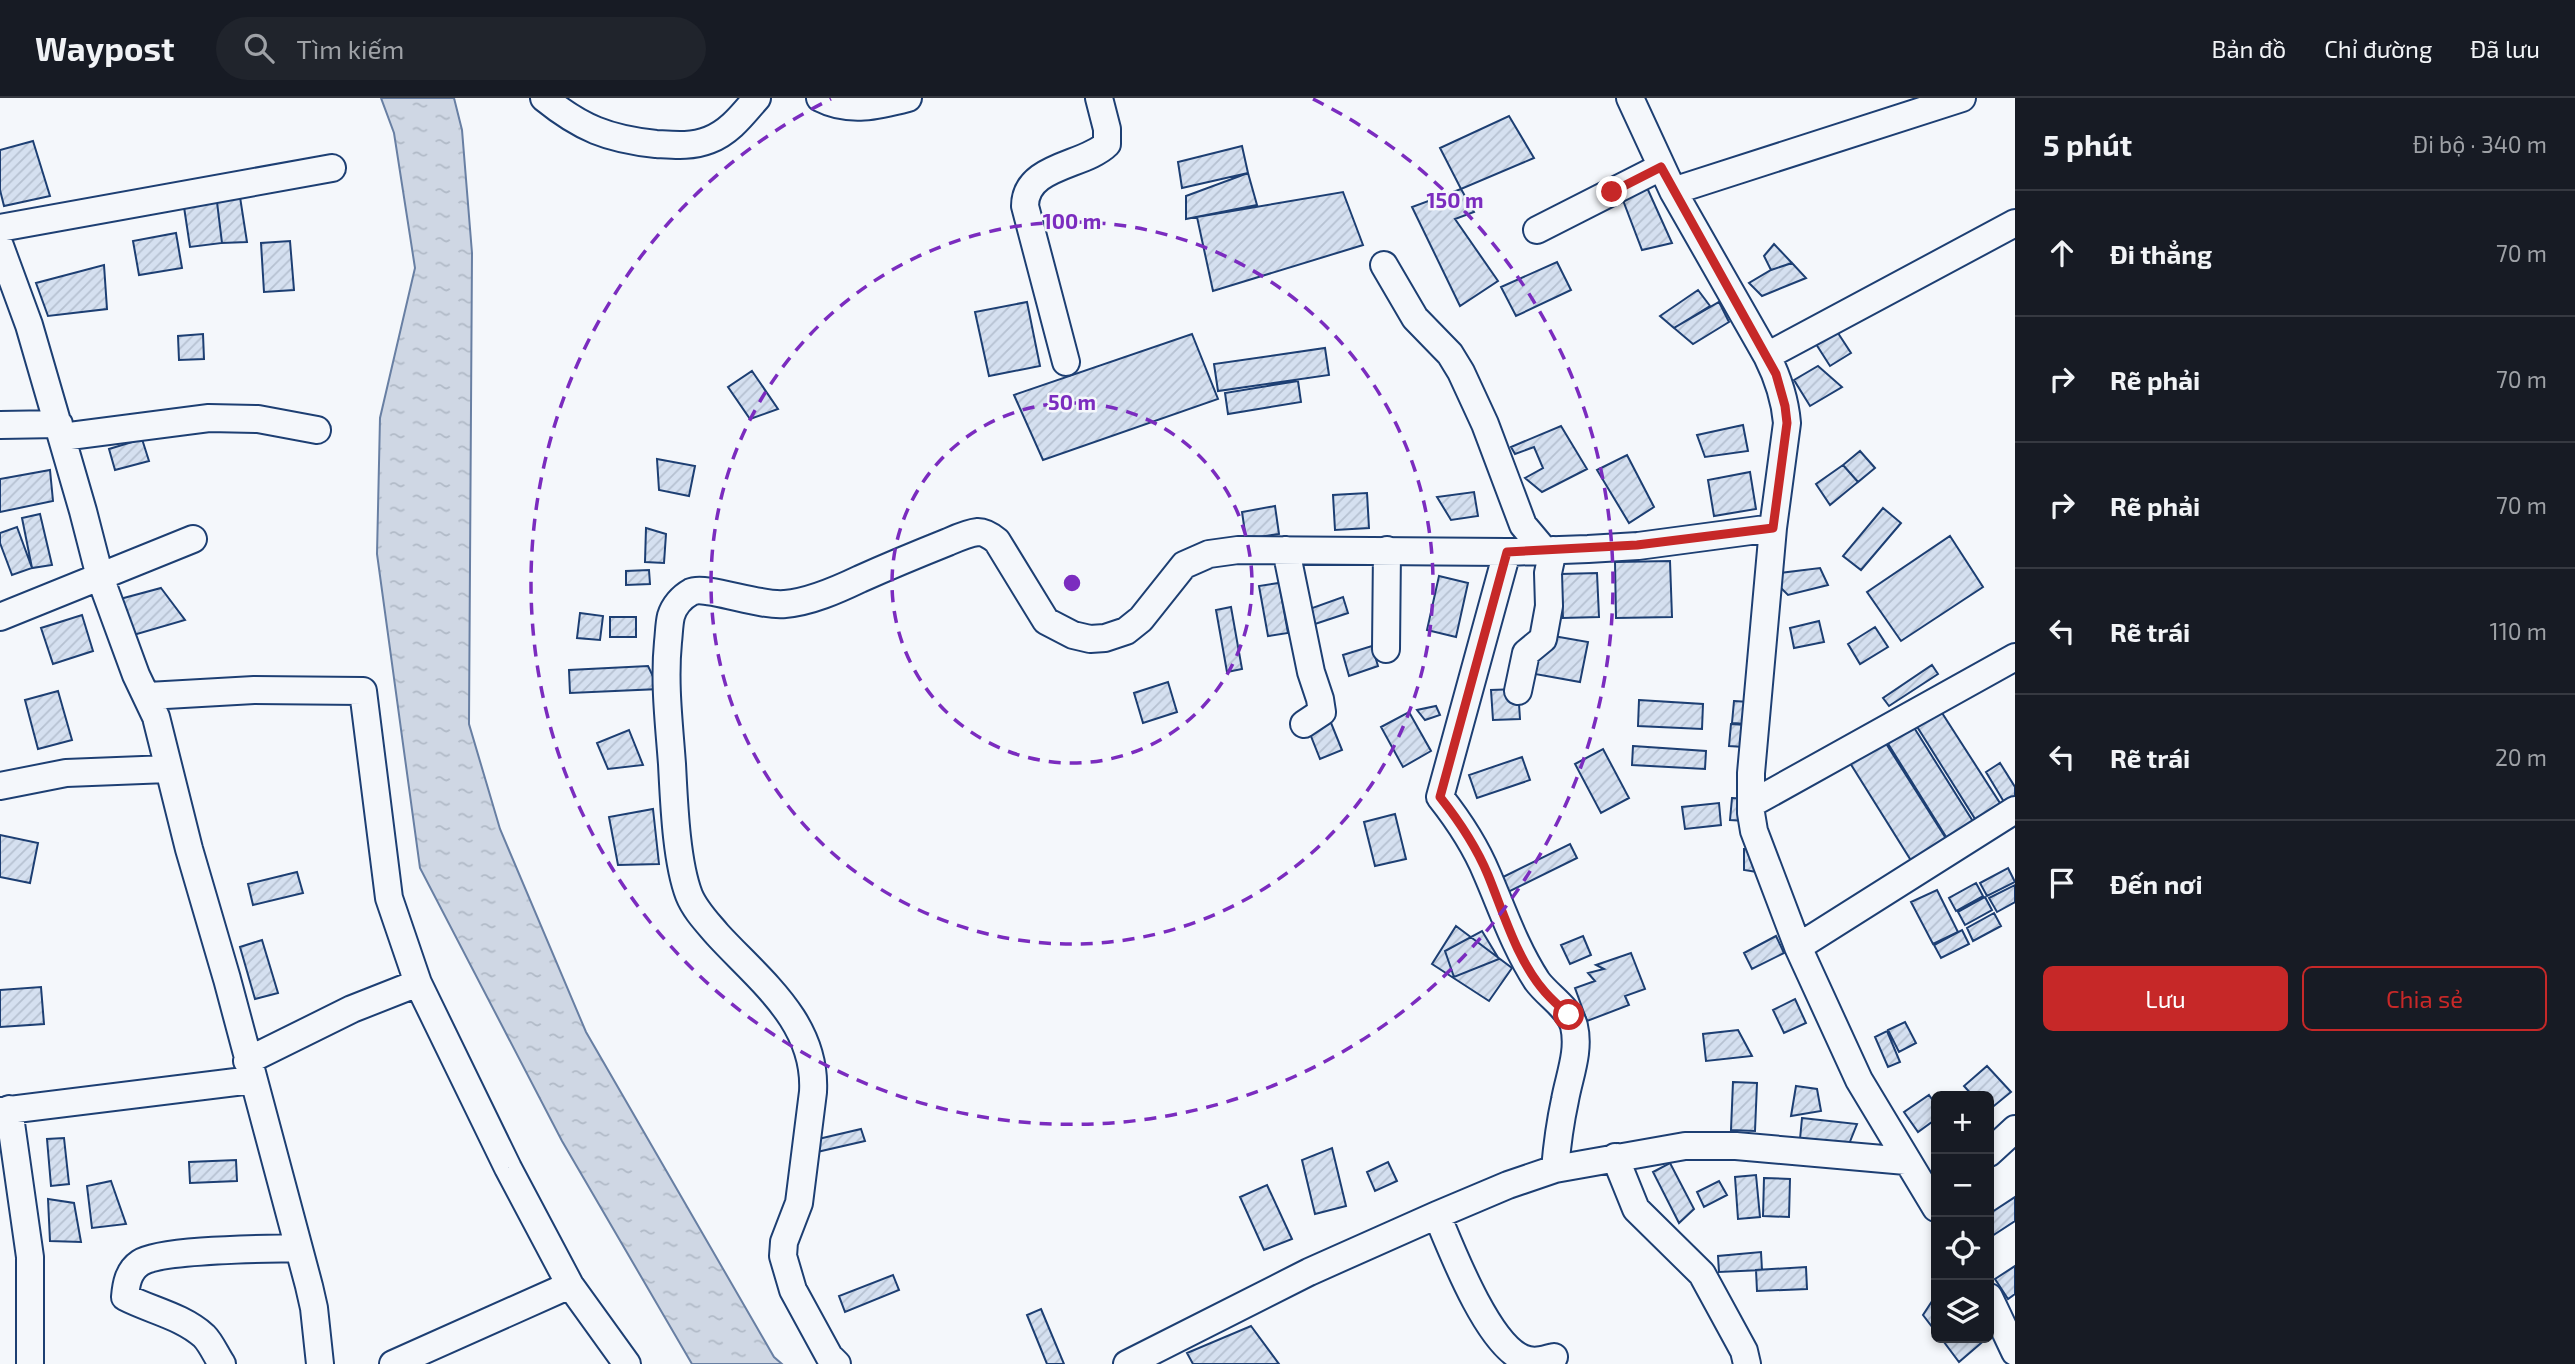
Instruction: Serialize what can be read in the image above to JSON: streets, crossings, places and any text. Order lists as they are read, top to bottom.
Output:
{
  "page": {
    "header": "Waypost",
    "search": "Tìm kiếm",
    "nav": ["Bản đồ", "Chỉ đường", "Đã lưu"],
    "heading": ["5 phút", "Đi bộ · 340 m"],
    "list": [
      ["Đi thẳng", "70 m"],
      ["Rẽ phải", "70 m"],
      ["Rẽ phải", "70 m"],
      ["Rẽ trái", "110 m"],
      ["Rẽ trái", "20 m"],
      "Đến nơi"
    ],
    "buttons": ["Lưu", "Chia sẻ"],
    "map_buttons": ["+", "−"]
  },
  "rings": ["150 m", "100 m", "50 m"]
}
